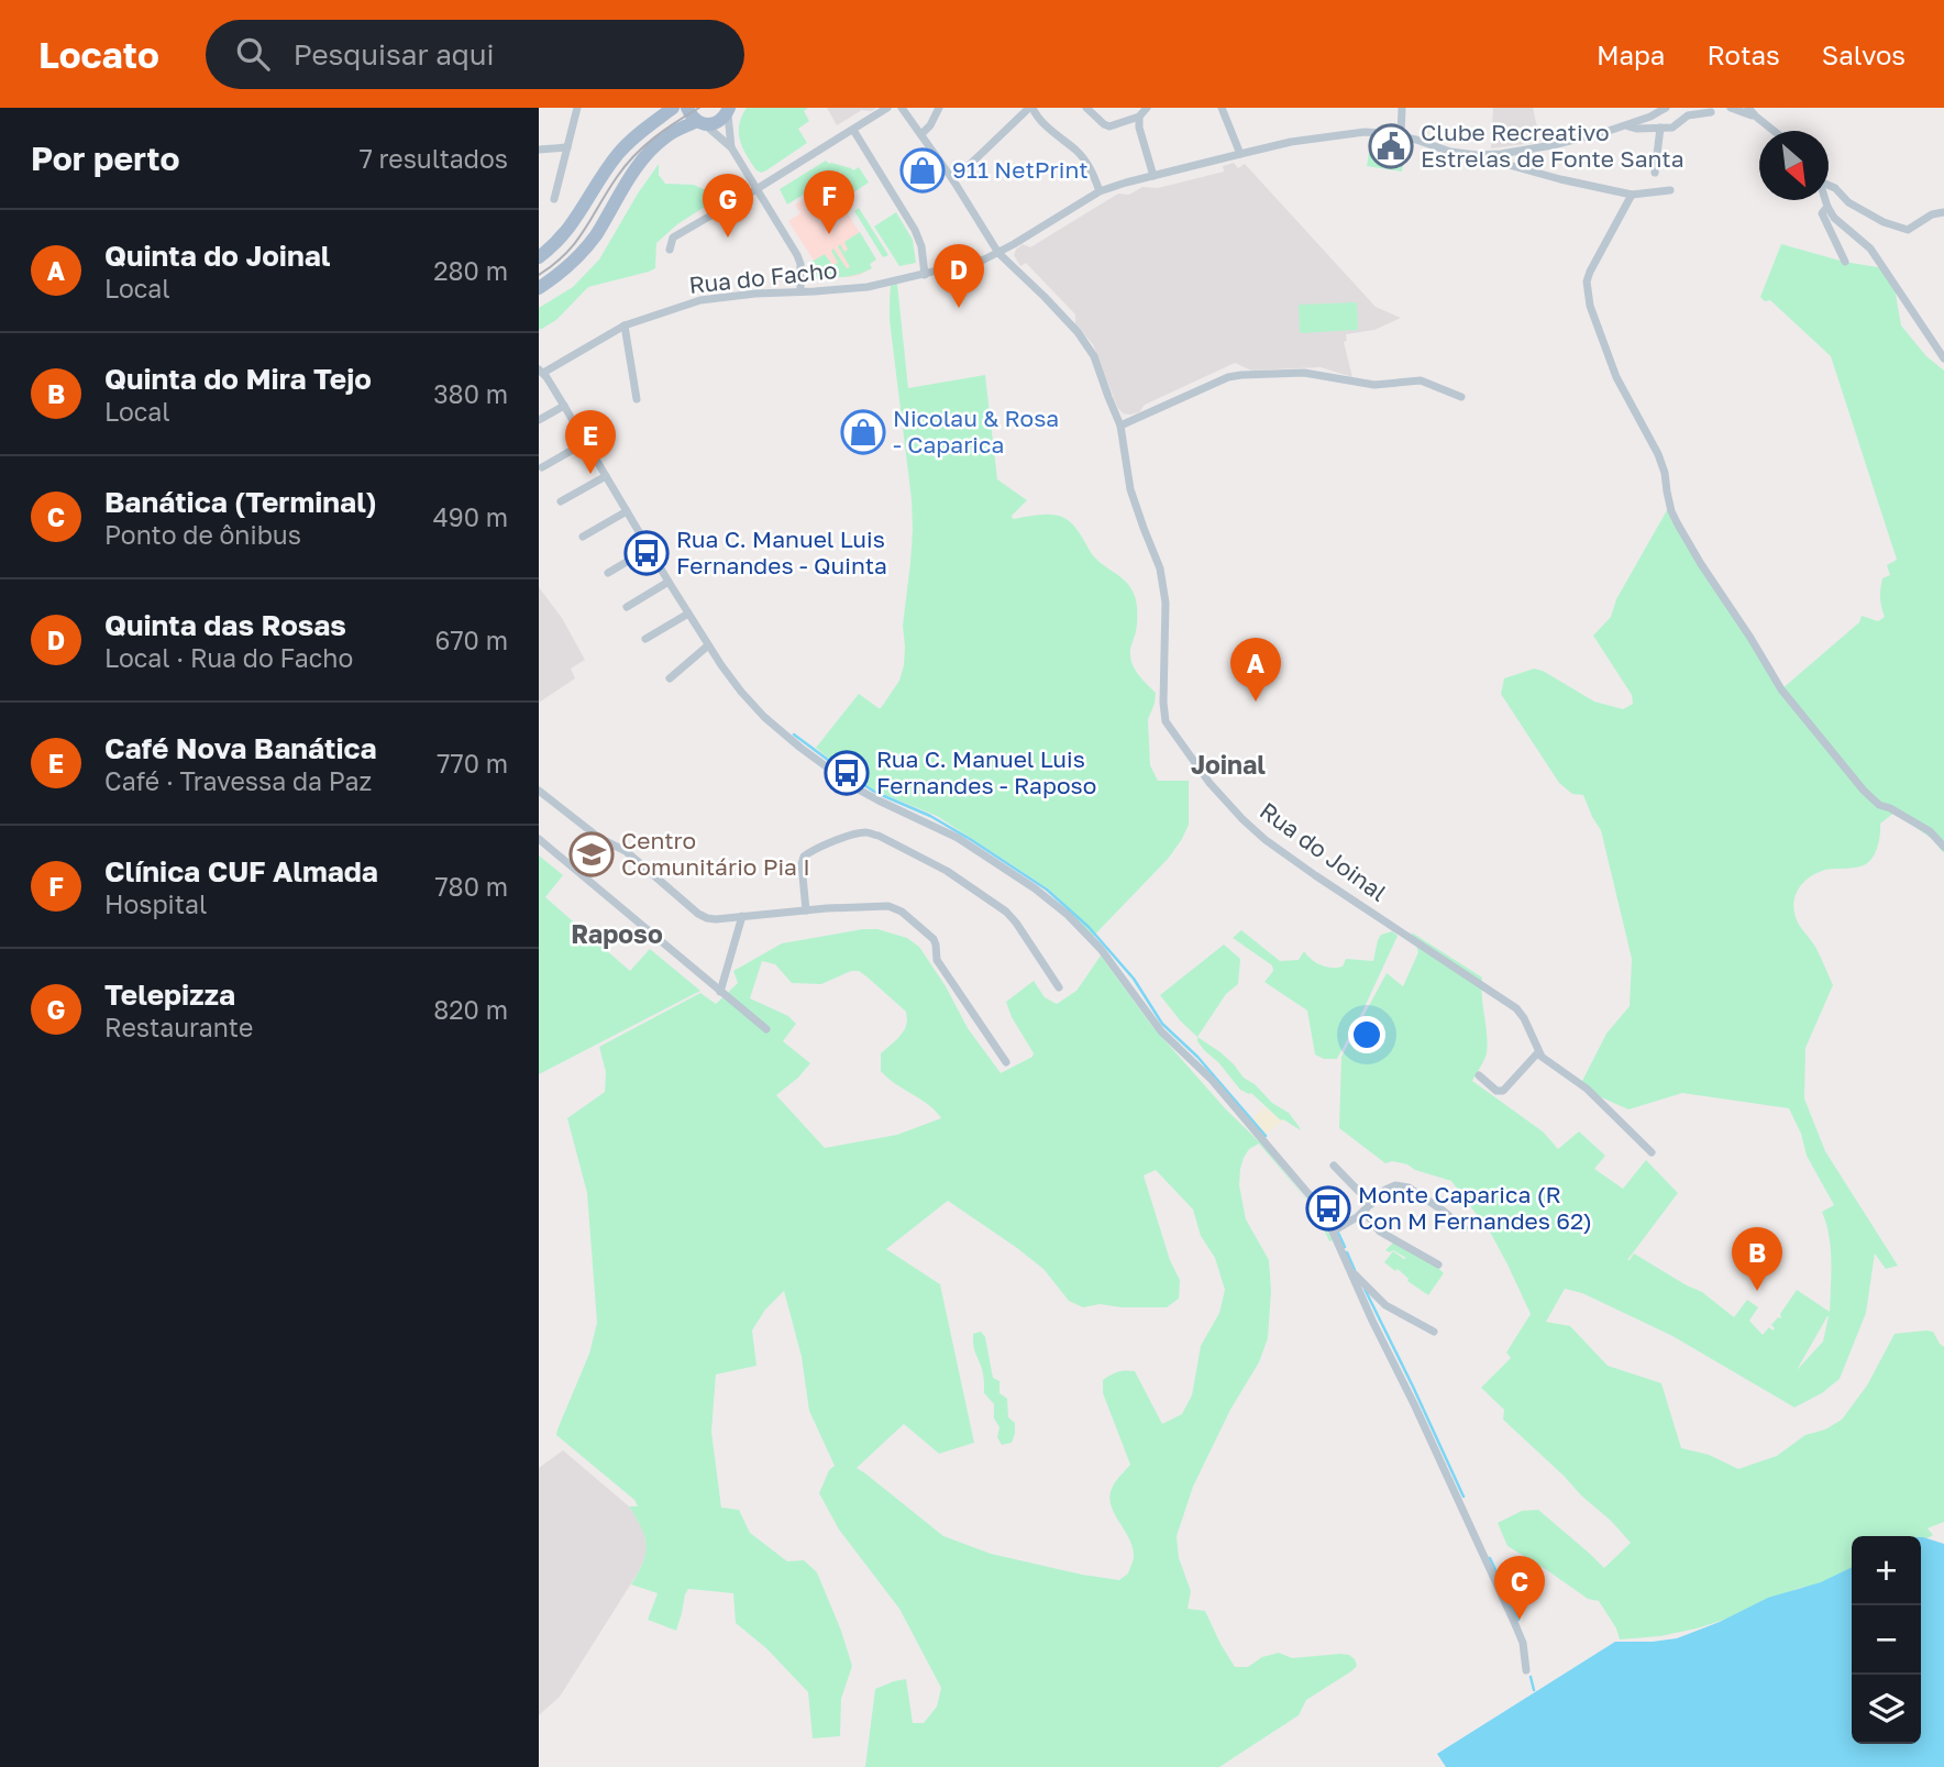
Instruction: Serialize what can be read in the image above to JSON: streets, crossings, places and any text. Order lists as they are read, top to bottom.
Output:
{
  "streets": {
    "street": ["Rua do Facho", "Rua do Joinal"]
  },
  "crossings": [
    ["Rua do Facho", "Rua do Joinal"]
  ],
  "districts": ["Joinal", "Raposo"],
  "places": {
    "public building": ["Clube Recreativo Estrelas de Fonte Santa"],
    "shop": ["911 NetPrint", "Nicolau & Rosa - Caparica"],
    "bus stop": ["Rua C. Manuel Luis Fernandes - Quinta", "Rua C. Manuel Luis Fernandes - Raposo", "Monte Caparica (R Con M Fernandes 62)"],
    "school or university": ["Centro Comunitário Pia I"]
  },
  "north": "bottom right",
  "page": {
    "header": "Locato",
    "search": "Pesquisar aqui",
    "nav": ["Mapa", "Rotas", "Salvos"],
    "heading": ["Por perto", "7 resultados"],
    "pins": [
      "F",
      "G",
      "D",
      "E",
      "A",
      "B",
      "C"
    ],
    "list": [
      {
        "mark": "A",
        "name": "Quinta do Joinal",
        "note": "Local",
        "value": "280 m"
      },
      {
        "mark": "B",
        "name": "Quinta do Mira Tejo",
        "note": "Local",
        "value": "380 m"
      },
      {
        "mark": "C",
        "name": "Banática (Terminal)",
        "note": "Ponto de ônibus",
        "value": "490 m"
      },
      {
        "mark": "D",
        "name": "Quinta das Rosas",
        "note": "Local · Rua do Facho",
        "value": "670 m"
      },
      {
        "mark": "E",
        "name": "Café Nova Banática",
        "note": "Café · Travessa da Paz",
        "value": "770 m"
      },
      {
        "mark": "F",
        "name": "Clínica CUF Almada",
        "note": "Hospital",
        "value": "780 m"
      },
      {
        "mark": "G",
        "name": "Telepizza",
        "note": "Restaurante",
        "value": "820 m"
      }
    ],
    "map_buttons": ["+", "−"]
  }
}
